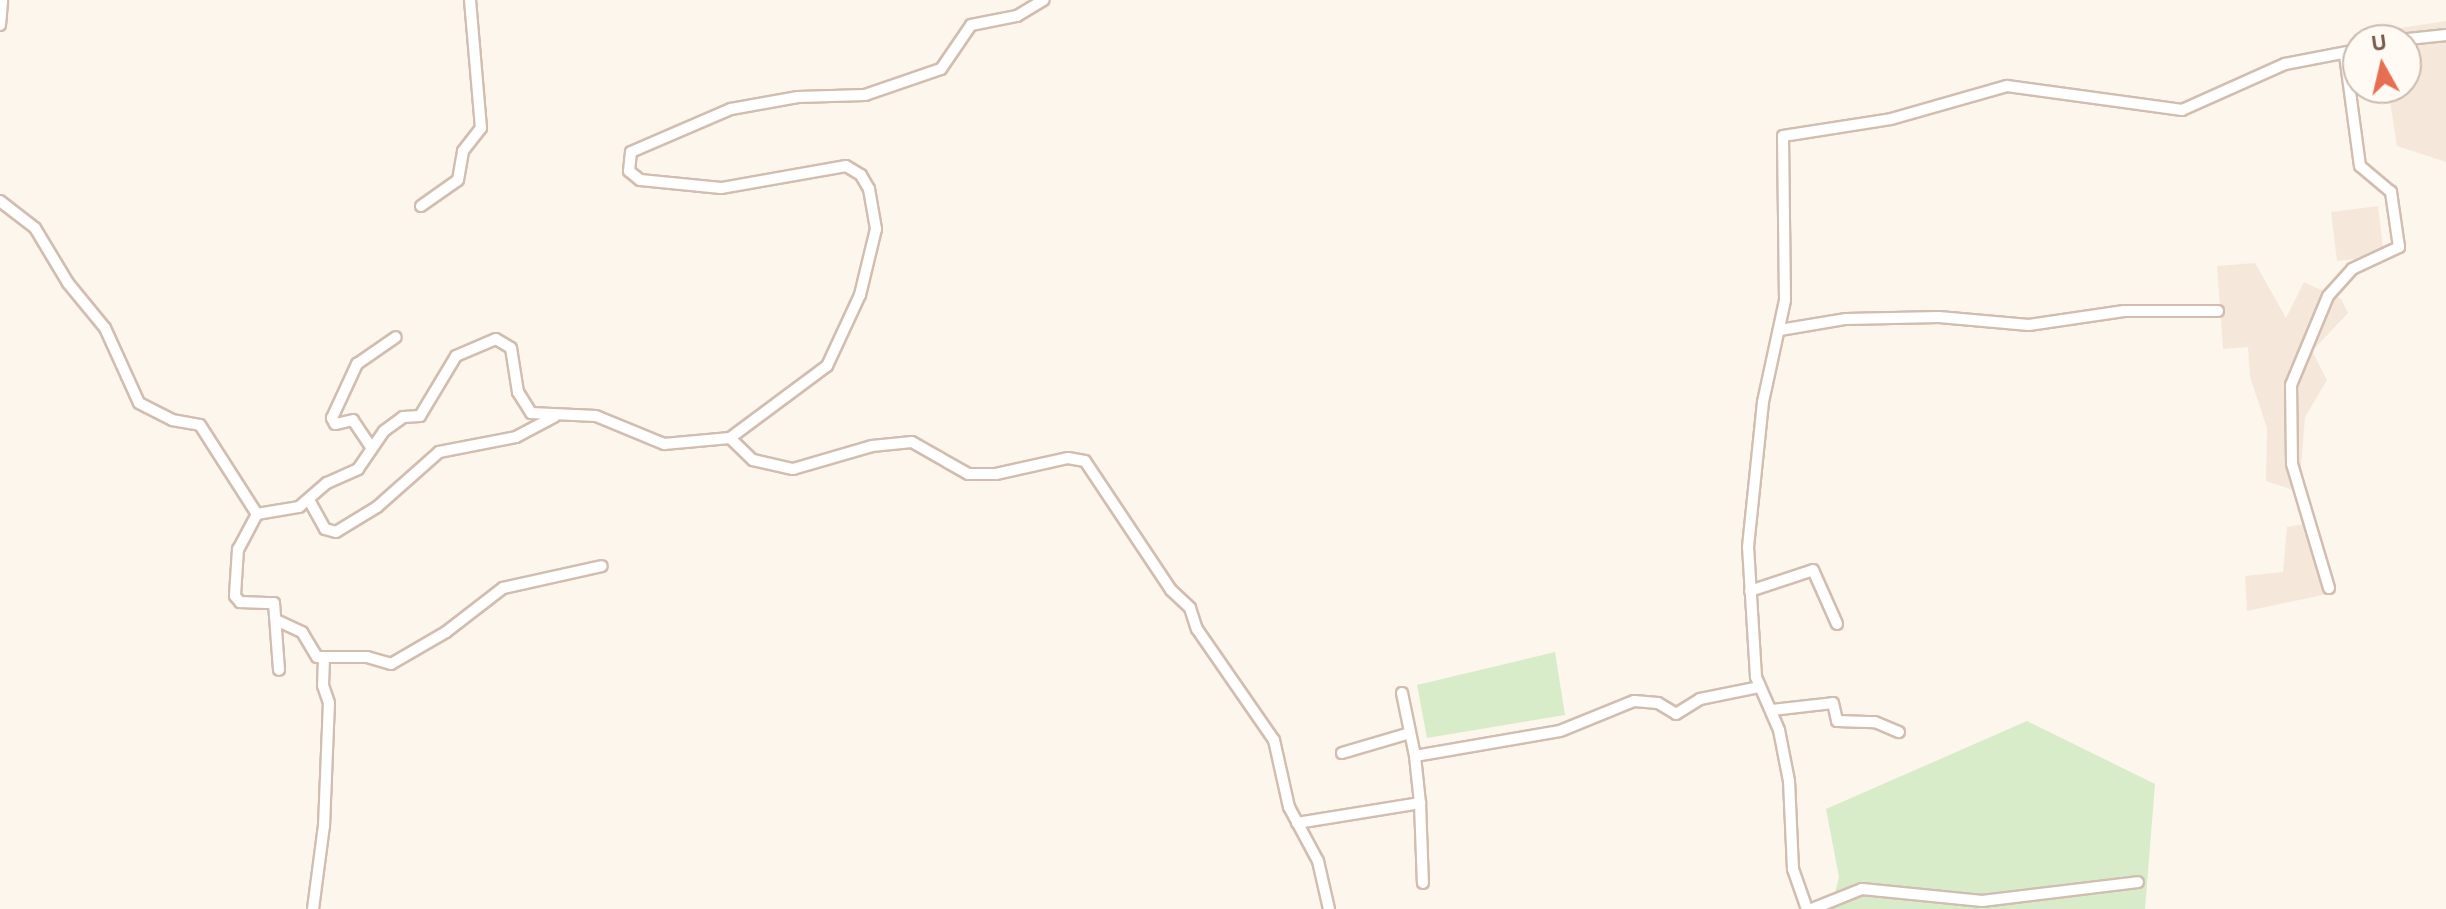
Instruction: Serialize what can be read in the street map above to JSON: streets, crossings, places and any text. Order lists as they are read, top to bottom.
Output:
{
  "north": "top"
}
